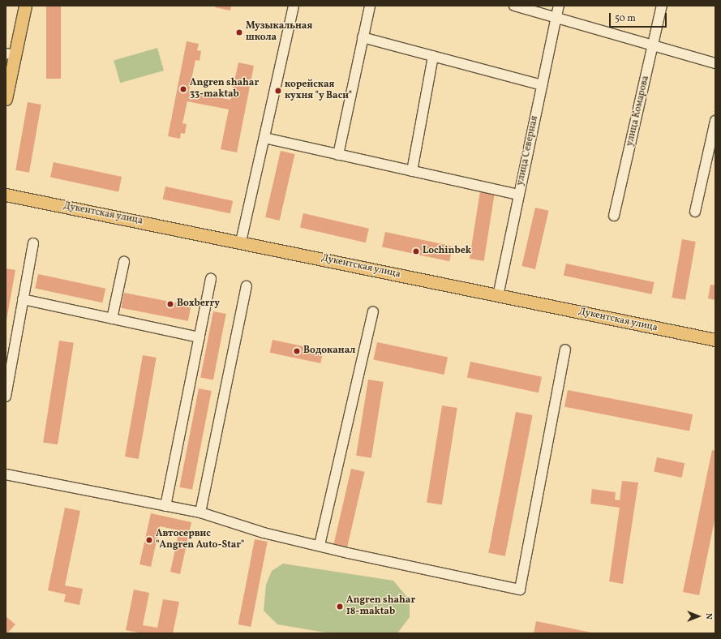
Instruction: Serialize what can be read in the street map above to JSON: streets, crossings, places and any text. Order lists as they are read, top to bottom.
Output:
{
  "streets": {
    "main road": ["Дукентская улица"],
    "street": ["улица Комарова", "улица Северная"]
  },
  "crossings": [
    ["улица Северная", "Дукентская улица"]
  ],
  "places": [
    "Музыкальная школа",
    "Angren shahar 33-maktab",
    "корейская кухня \"у Васи\"",
    "Lochinbek",
    "Boxberry",
    "Водоканал",
    "Автосервис \"Angren Auto-Star\"",
    "Angren shahar 18-maktab"
  ],
  "scale_bar": "50 m",
  "north": "right"
}
